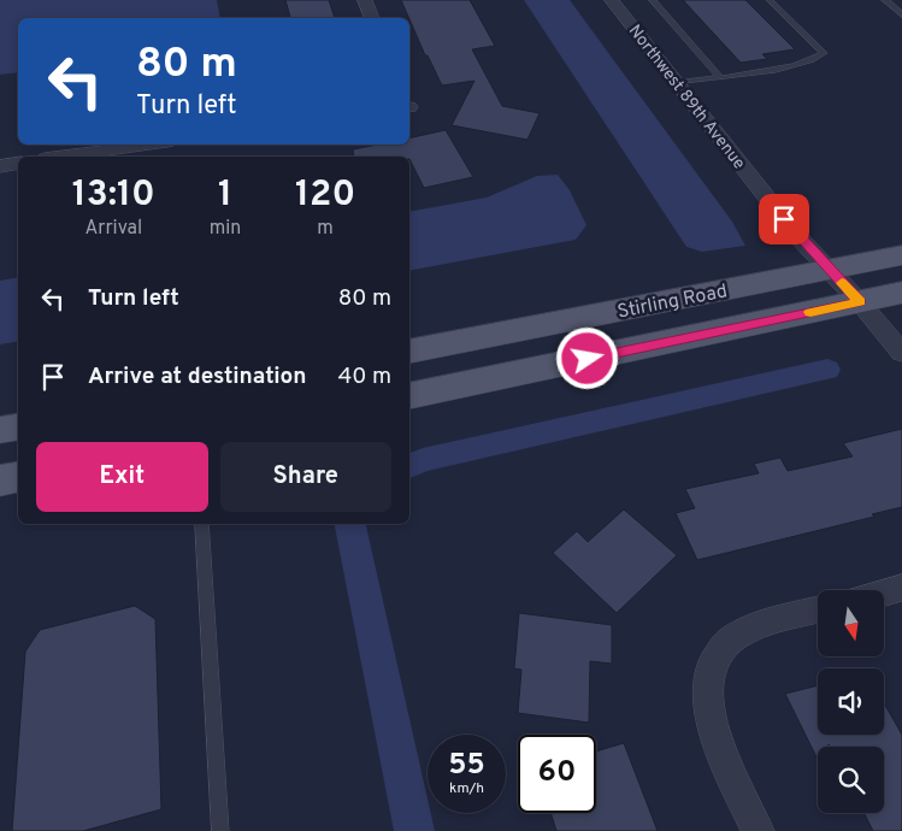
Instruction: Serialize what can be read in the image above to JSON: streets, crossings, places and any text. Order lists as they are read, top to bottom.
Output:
{
  "streets": {
    "main road": ["Stirling Road"],
    "street": ["Northwest 89th Avenue"]
  },
  "crossings": [
    ["Northwest 89th Avenue", "Stirling Road"]
  ],
  "north": "bottom",
  "page": {
    "turn": ["80 m", "Turn left"],
    "eta": [
      "13:10",
      "Arrival",
      "1",
      "min",
      "120",
      "m"
    ],
    "list": [
      {
        "name": "Turn left",
        "value": "80 m"
      },
      {
        "name": "Arrive at destination",
        "value": "40 m"
      }
    ],
    "buttons": ["Exit", "Share"],
    "speed": "55 km/h",
    "limit": "60"
  }
}
